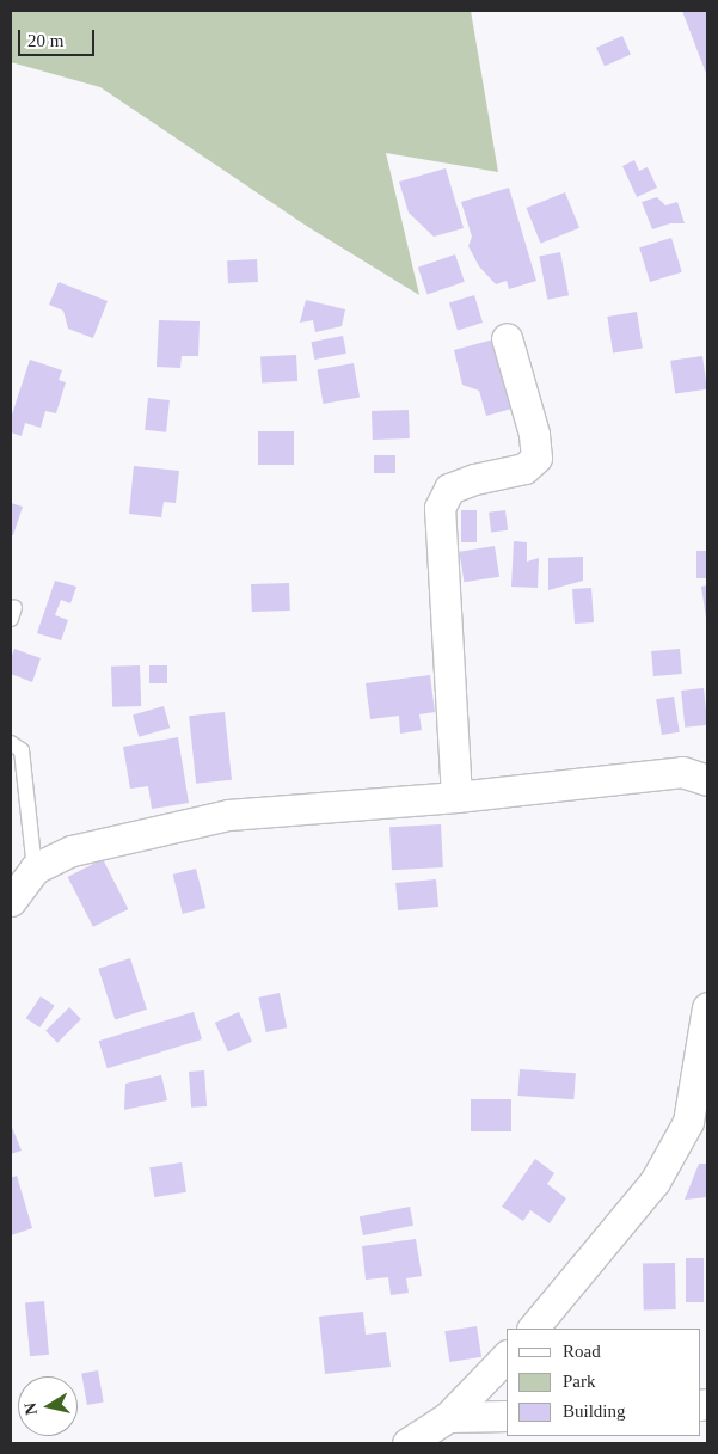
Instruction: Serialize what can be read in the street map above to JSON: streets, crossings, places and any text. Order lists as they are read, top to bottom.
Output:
{
  "legend": ["Road", "Park", "Building"],
  "scale_bar": "20 m",
  "north": "left"
}
